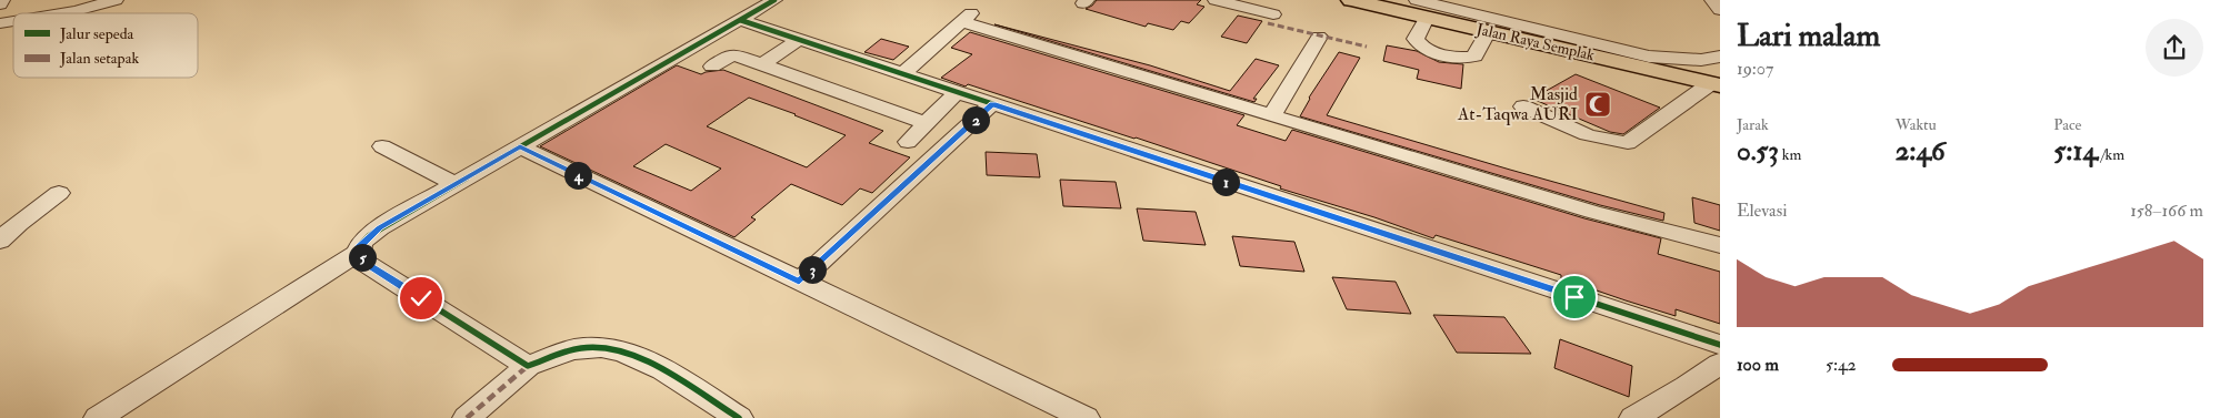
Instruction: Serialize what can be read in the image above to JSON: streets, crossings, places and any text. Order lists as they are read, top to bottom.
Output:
{
  "streets": {
    "main road": ["Jalan Raya Semplak"]
  },
  "places": {
    "mosque": ["Masjid At-Taqwa AURI"]
  },
  "legend": ["Jalur sepeda", "Jalan setapak"],
  "page": {
    "heading": ["Lari malam", "19:07"],
    "stats": [
      ["Jarak", "0.53 km"],
      ["Waktu", "2:46"],
      ["Pace", "5:14 /km"]
    ],
    "pins": [
      "2",
      "4",
      "1",
      "5",
      "3"
    ],
    "chart": ["Elevasi", "158–166 m"],
    "list": [
      {
        "name": "100 m",
        "note": "5:42"
      }
    ]
  }
}
